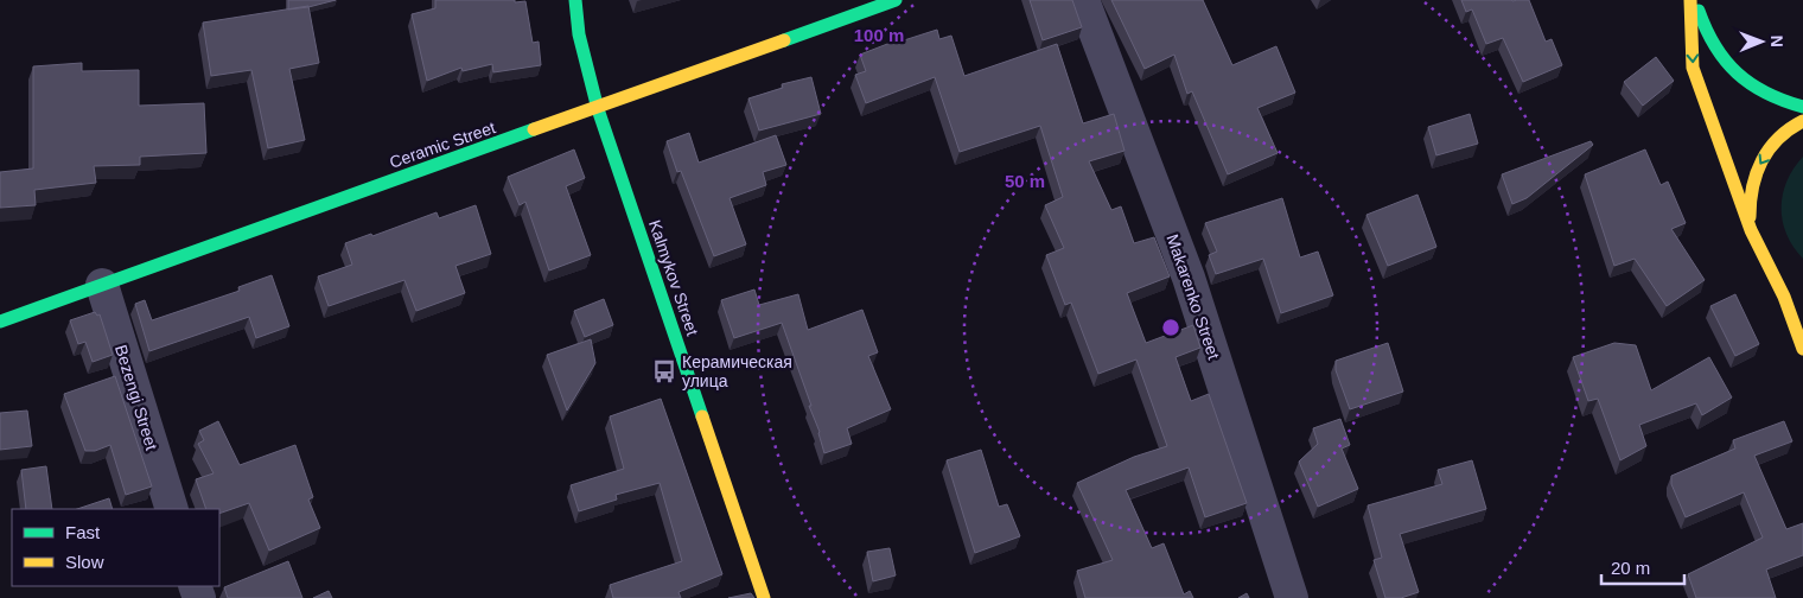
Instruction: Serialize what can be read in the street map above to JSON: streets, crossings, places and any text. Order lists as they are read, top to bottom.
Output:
{
  "streets": {
    "street": [
      "Ceramic Street",
      "Kalmykov Street",
      "Makarenko Street",
      "Bezengi Street"
    ]
  },
  "crossings": [
    ["Ceramic Street", "Kalmykov Street"],
    ["Ceramic Street", "Bezengi Street"]
  ],
  "places": {
    "bus stop": ["Керамическая улица"]
  },
  "legend": ["Fast", "Slow"],
  "scale_bar": "20 m",
  "north": "right",
  "rings": ["100 m", "50 m"]
}
